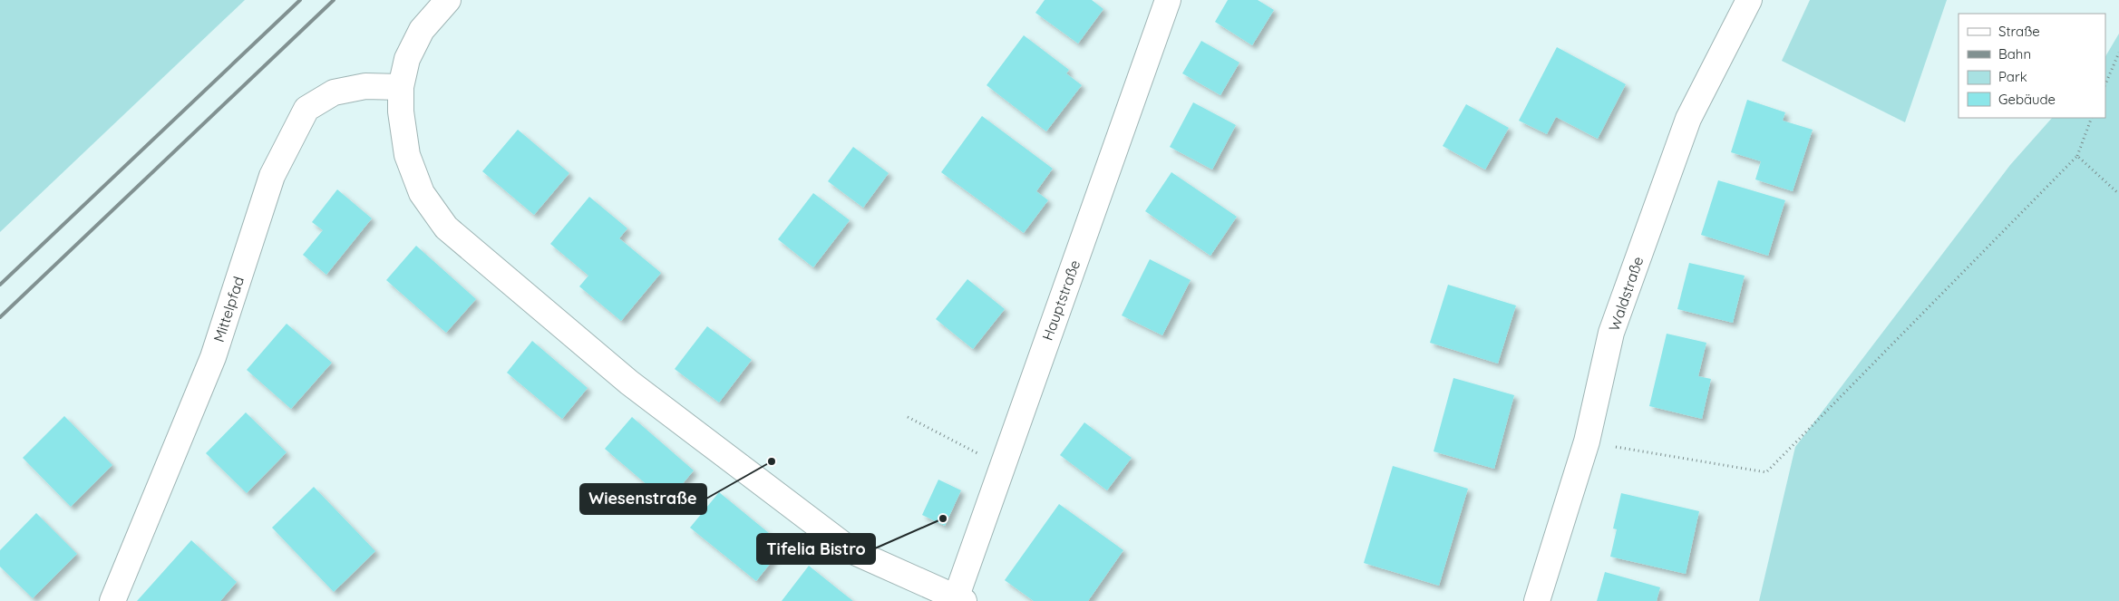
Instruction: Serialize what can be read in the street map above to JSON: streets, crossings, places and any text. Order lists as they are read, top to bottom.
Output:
{
  "streets": {
    "street": ["Waldstraße", "Hauptstraße", "Mittelpfad"]
  },
  "places": ["Wiesenstraße", "Tifelia Bistro"],
  "legend": [
    "Straße",
    "Bahn",
    "Park",
    "Gebäude"
  ]
}
